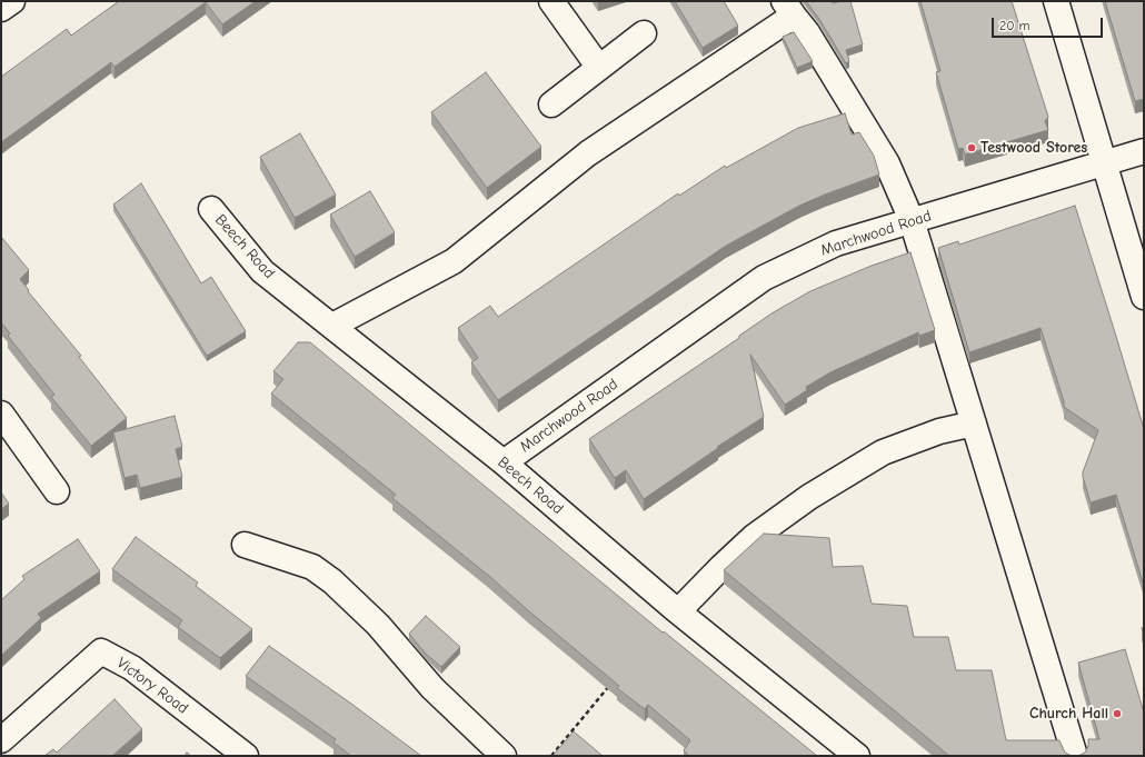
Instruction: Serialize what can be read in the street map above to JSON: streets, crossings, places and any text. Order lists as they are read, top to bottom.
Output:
{
  "streets": {
    "street": ["Marchwood Road", "Beech Road", "Victory Road"]
  },
  "crossings": [
    ["Marchwood Road", "Beech Road"]
  ],
  "places": ["Testwood Stores", "Church Hall"],
  "scale_bar": "20 m"
}
